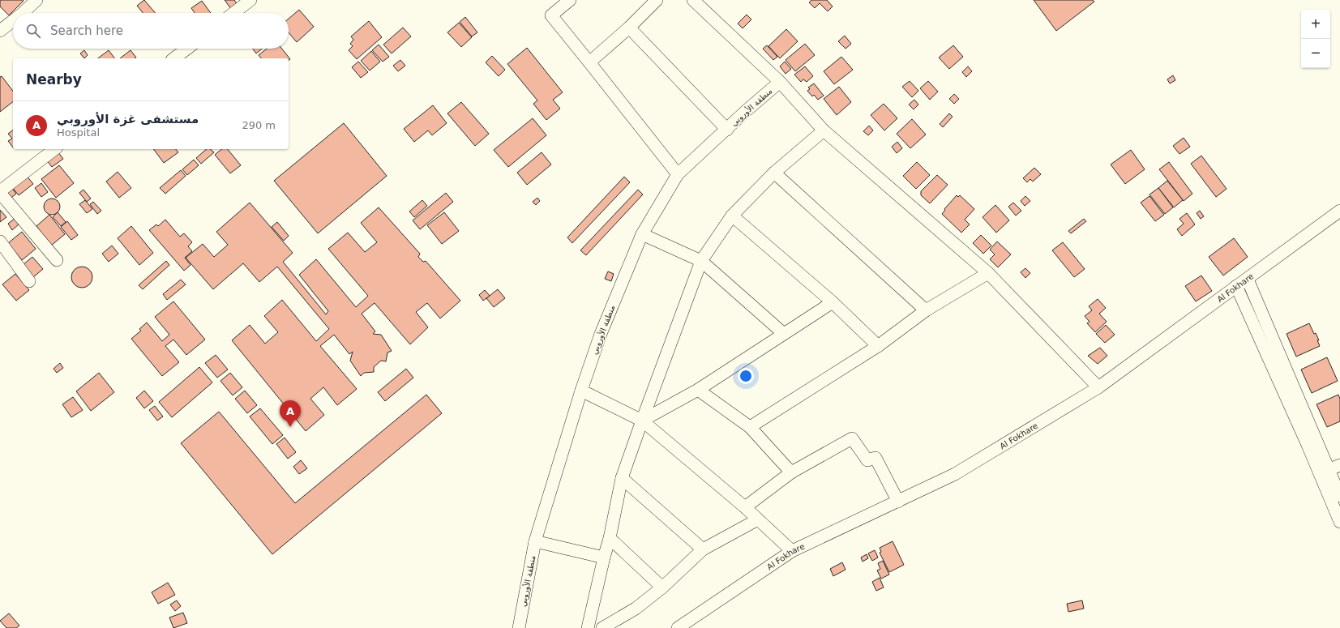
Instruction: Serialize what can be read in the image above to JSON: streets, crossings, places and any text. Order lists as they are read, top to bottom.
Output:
{
  "streets": {
    "street": ["منطقة الأوروبي", "Al Fokhare"]
  },
  "page": {
    "map_buttons": ["+", "−"],
    "search": "Search here",
    "heading": "Nearby",
    "list": [
      {
        "mark": "A",
        "name": "مستشفى غزة الأوروبي",
        "note": "Hospital",
        "value": "290 m"
      }
    ],
    "pins": "A"
  }
}
